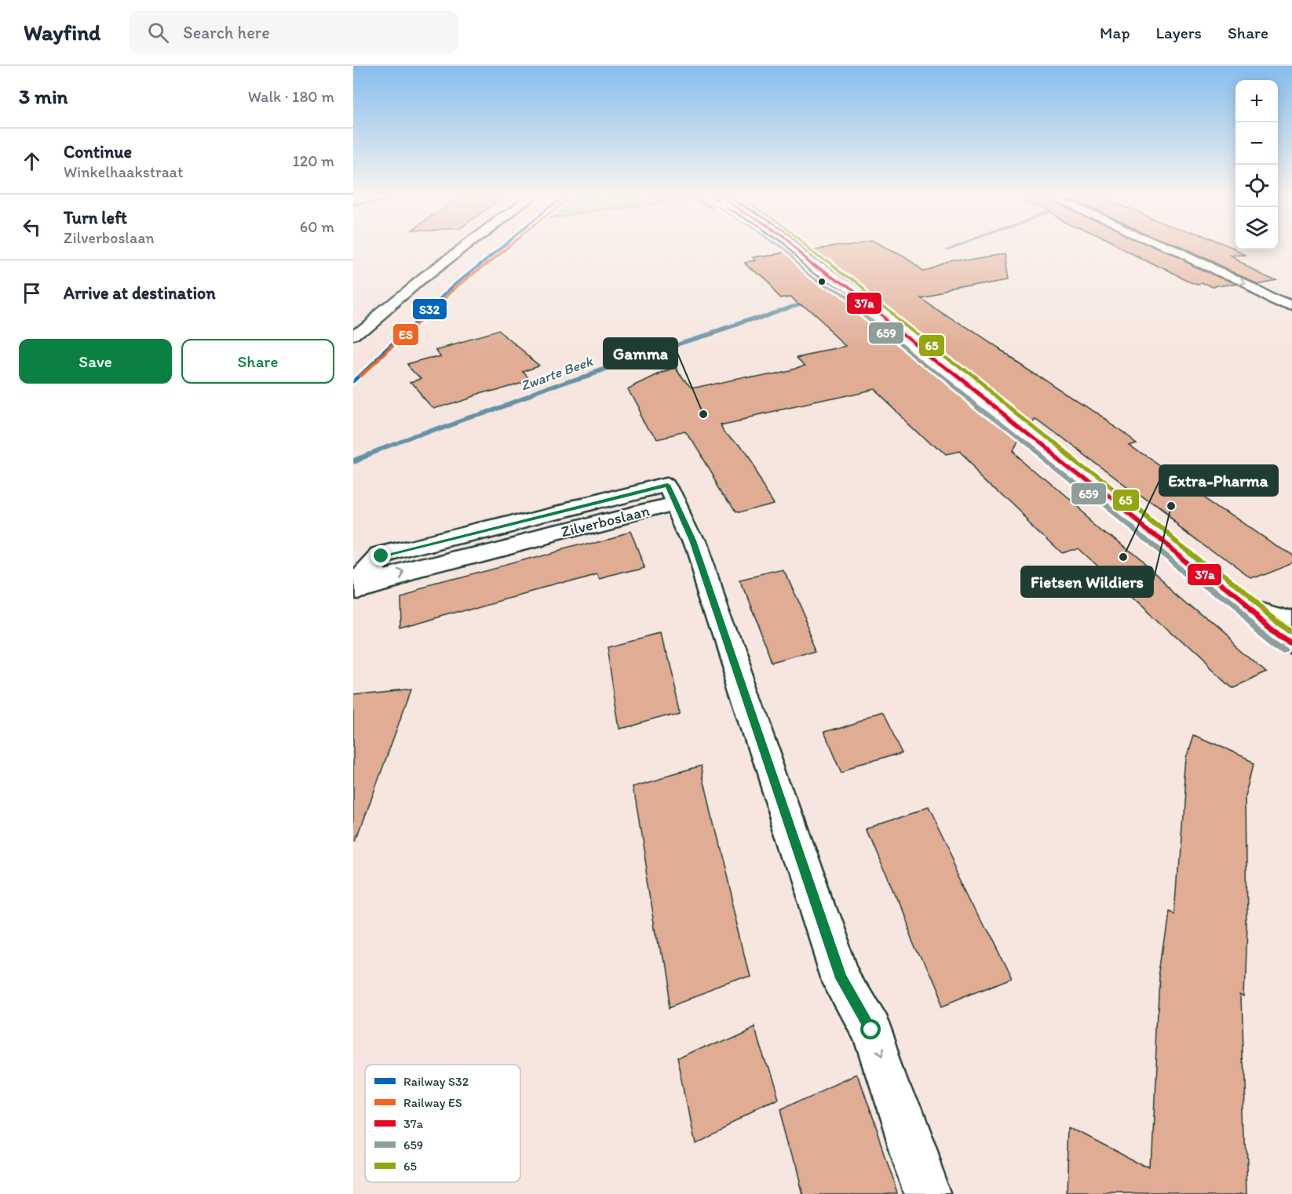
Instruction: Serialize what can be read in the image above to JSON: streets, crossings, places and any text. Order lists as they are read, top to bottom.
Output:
{
  "streets": {
    "street": ["Zilverboslaan"]
  },
  "water": ["Zwarte Beek"],
  "places": ["Gamma", "Fietsen Wildiers", "Extra-Pharma"],
  "lines": [
    "rail line S32",
    "rail line ES",
    "transit line 37a",
    "transit line 659",
    "transit line 65"
  ],
  "legend": [
    "Railway S32",
    "Railway ES",
    "37a",
    "659",
    "65"
  ],
  "page": {
    "header": "Wayfind",
    "search": "Search here",
    "nav": ["Map", "Layers", "Share"],
    "heading": ["3 min", "Walk · 180 m"],
    "map_buttons": ["+", "−"],
    "list": [
      ["Continue", "Winkelhaakstraat", "120 m"],
      ["Turn left", "Zilverboslaan", "60 m"],
      "Arrive at destination"
    ],
    "buttons": ["Save", "Share"]
  }
}
